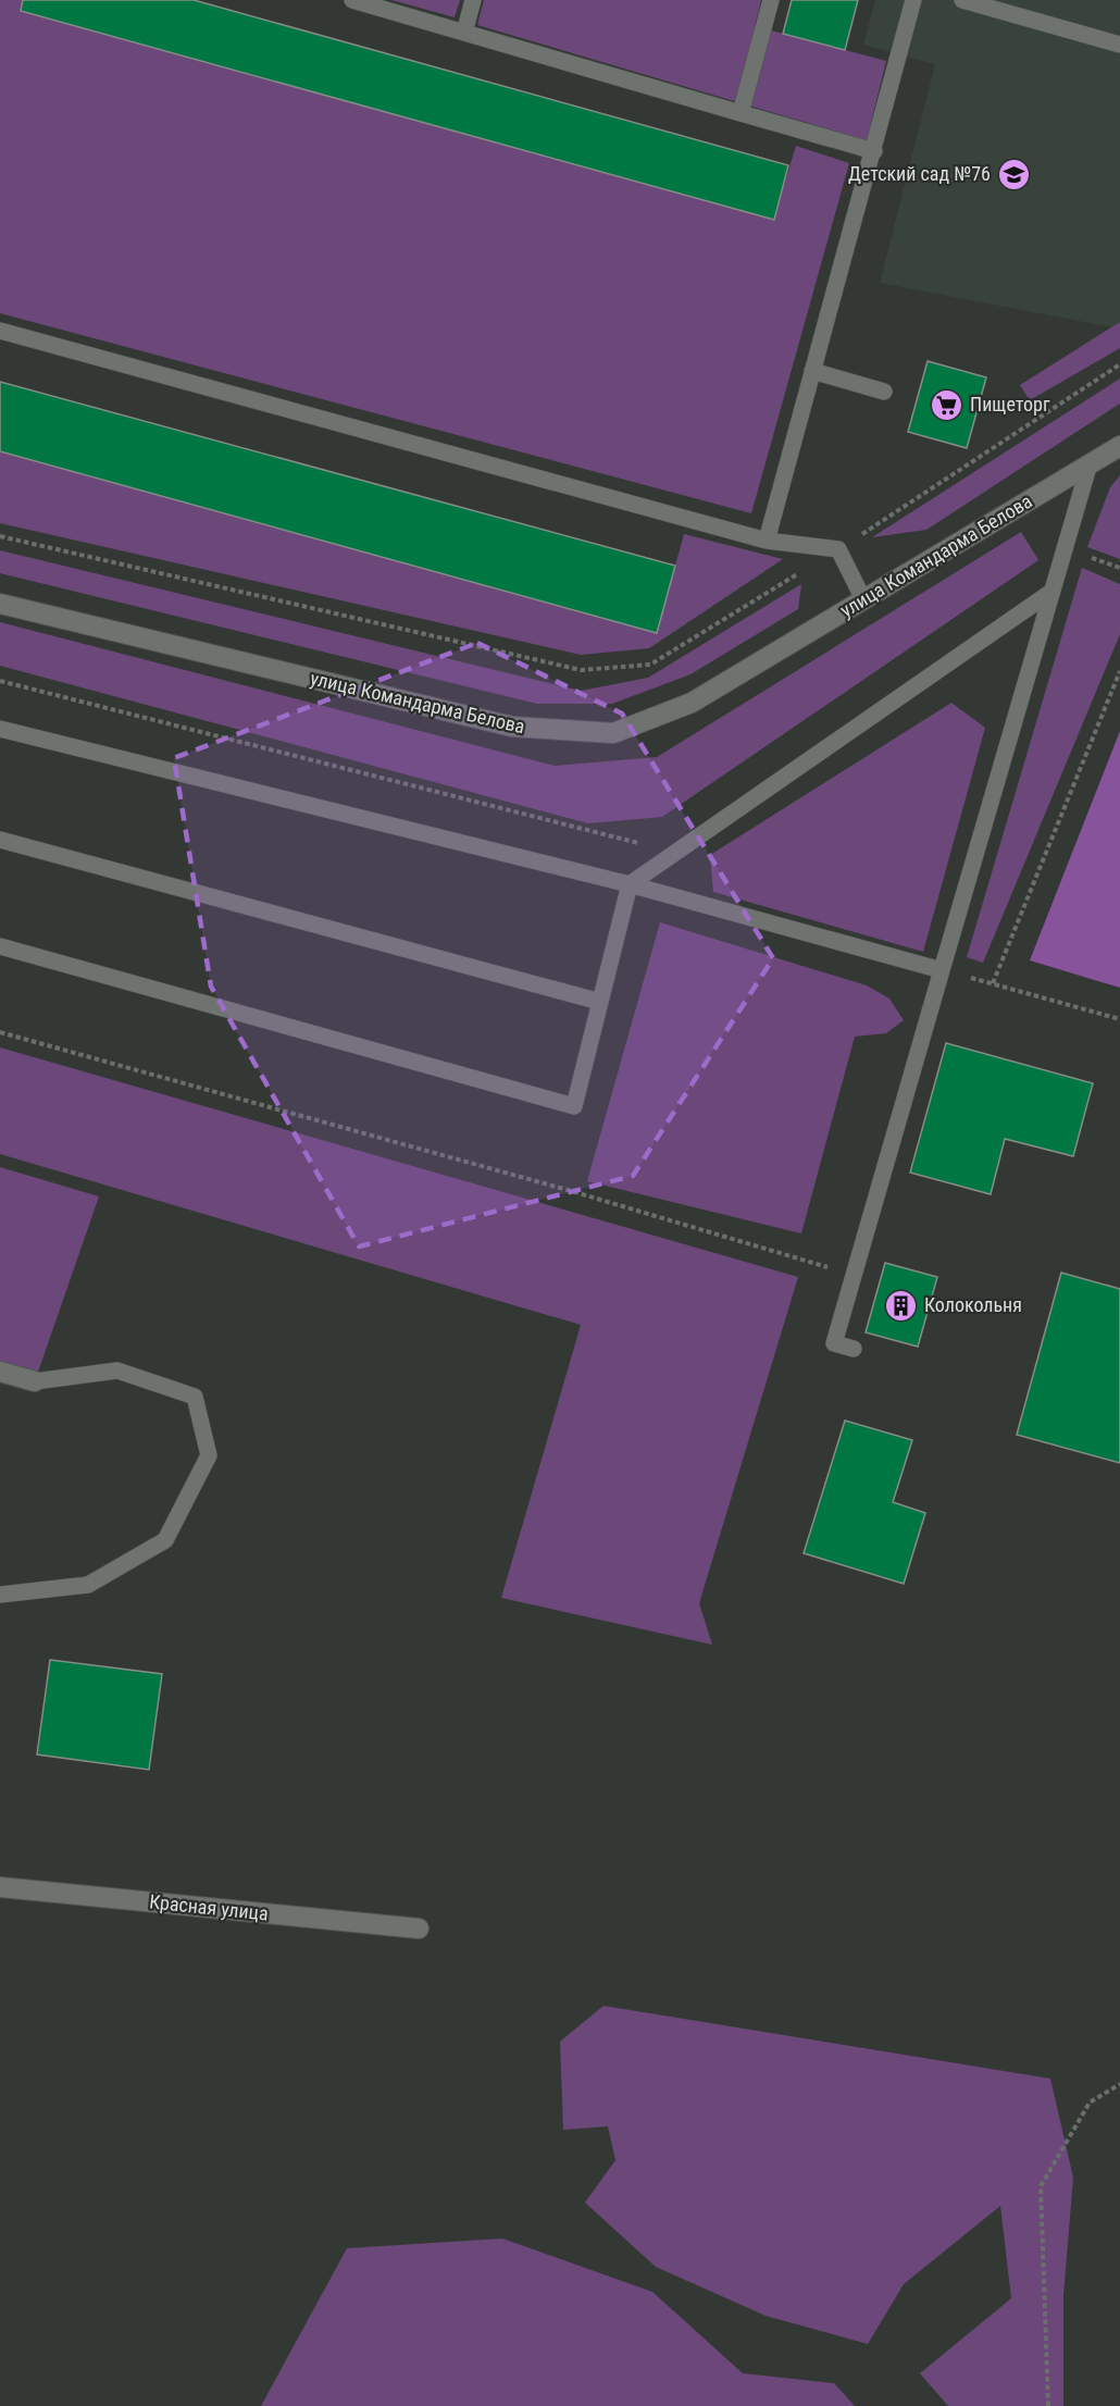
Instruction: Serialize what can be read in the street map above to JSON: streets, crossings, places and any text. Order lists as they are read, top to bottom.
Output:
{
  "streets": {
    "main road": ["улица Командарма Белова", "Красная улица"]
  },
  "places": {
    "school or university": ["Детский сад №76"],
    "supermarket": ["Пищеторг"],
    "building": ["Колокольня"]
  }
}
